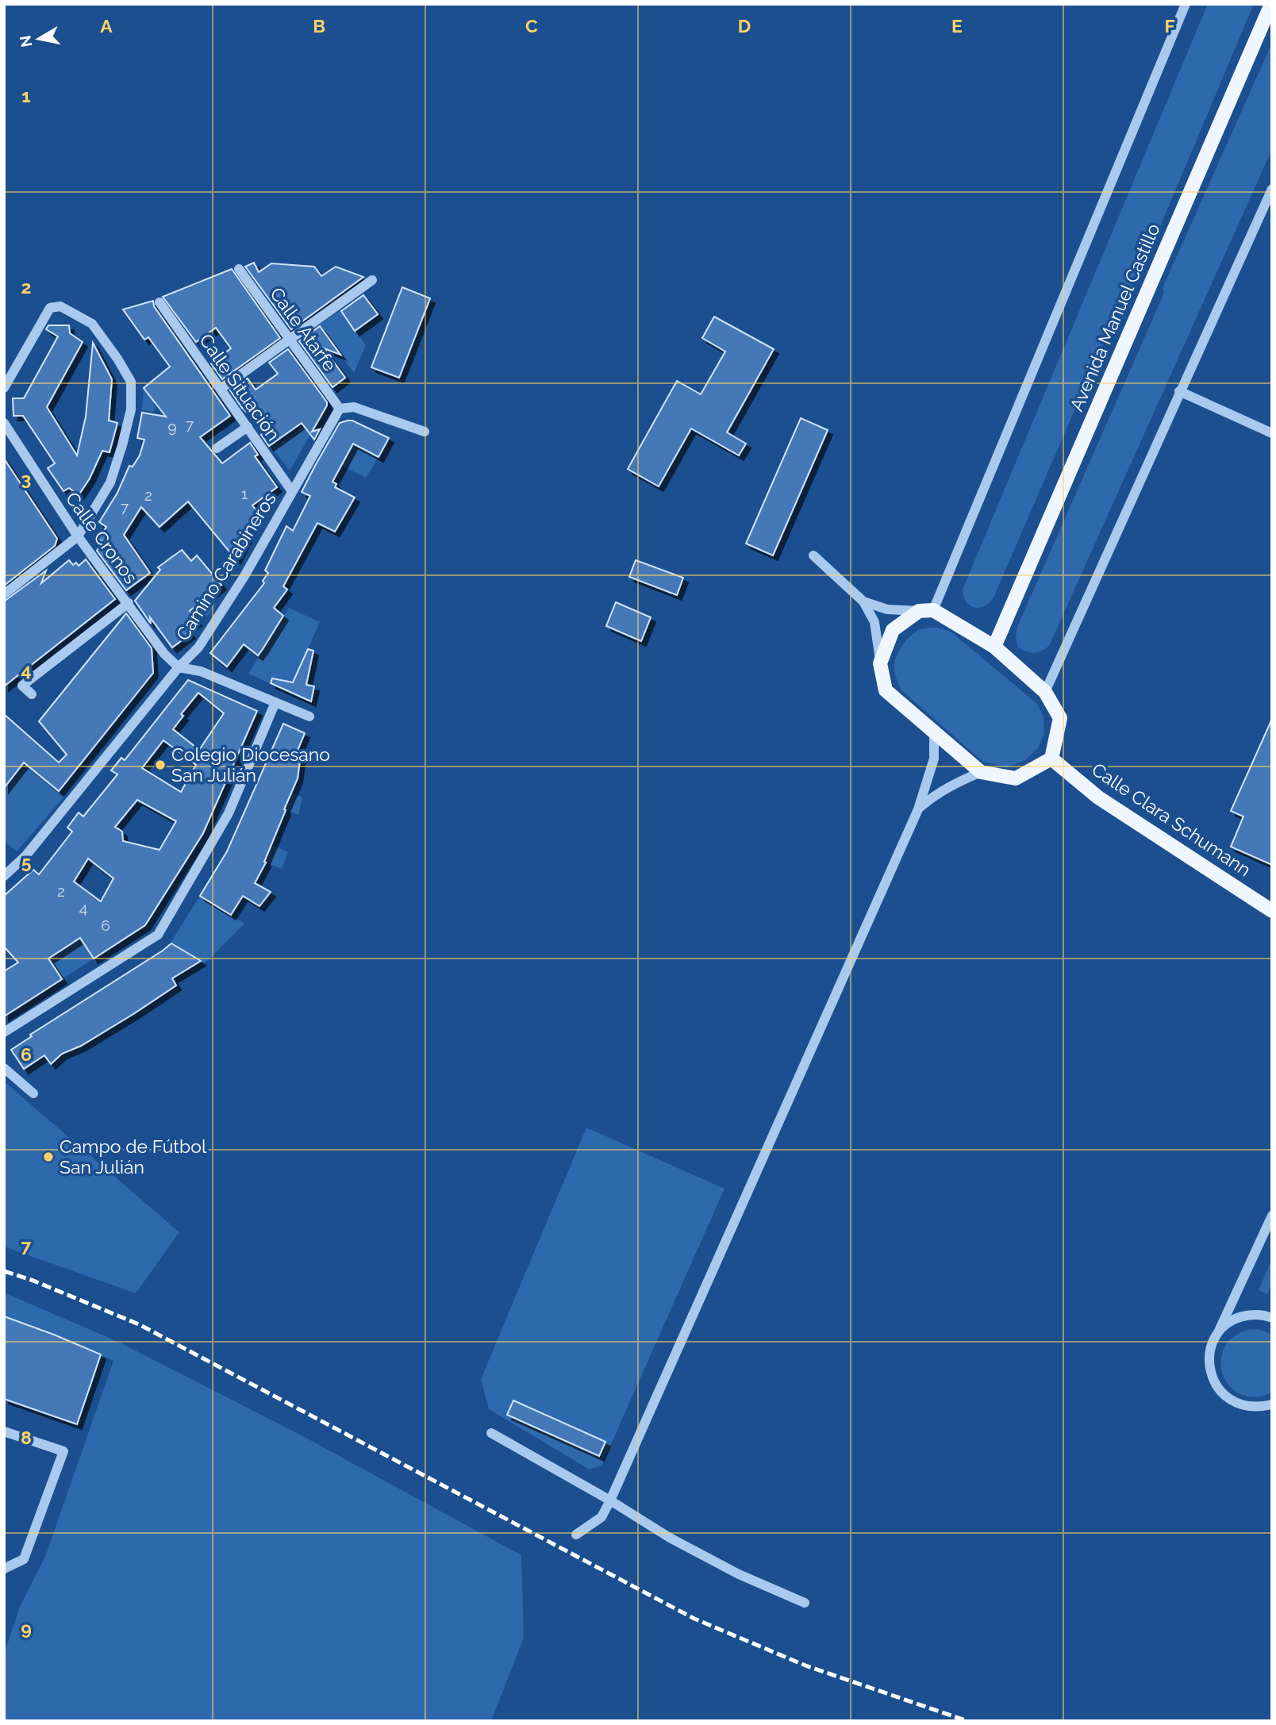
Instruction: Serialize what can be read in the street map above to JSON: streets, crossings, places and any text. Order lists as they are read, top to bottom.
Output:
{
  "streets": {
    "main road": ["Avenida Manuel Castillo", "Calle Clara Schumann"],
    "street": [
      "Calle Atarfe",
      "Calle Situación",
      "Calle Cronos",
      "Camino Carabineros"
    ]
  },
  "crossings": [
    ["Calle Atarfe", "Camino Carabineros"],
    ["Calle Situación", "Camino Carabineros"],
    ["Calle Cronos", "Camino Carabineros"]
  ],
  "places": ["Colegio Diocesano San Julián", "Campo de Fútbol San Julián"],
  "house_numbers": [
    "7",
    "9",
    "1",
    "2",
    "7",
    "2",
    "4",
    "6"
  ],
  "north": "left",
  "grid": {
    "columns": [
      "A",
      "B",
      "C",
      "D",
      "E",
      "F"
    ],
    "rows": [
      "1",
      "2",
      "3",
      "4",
      "5",
      "6",
      "7",
      "8",
      "9"
    ]
  }
}
